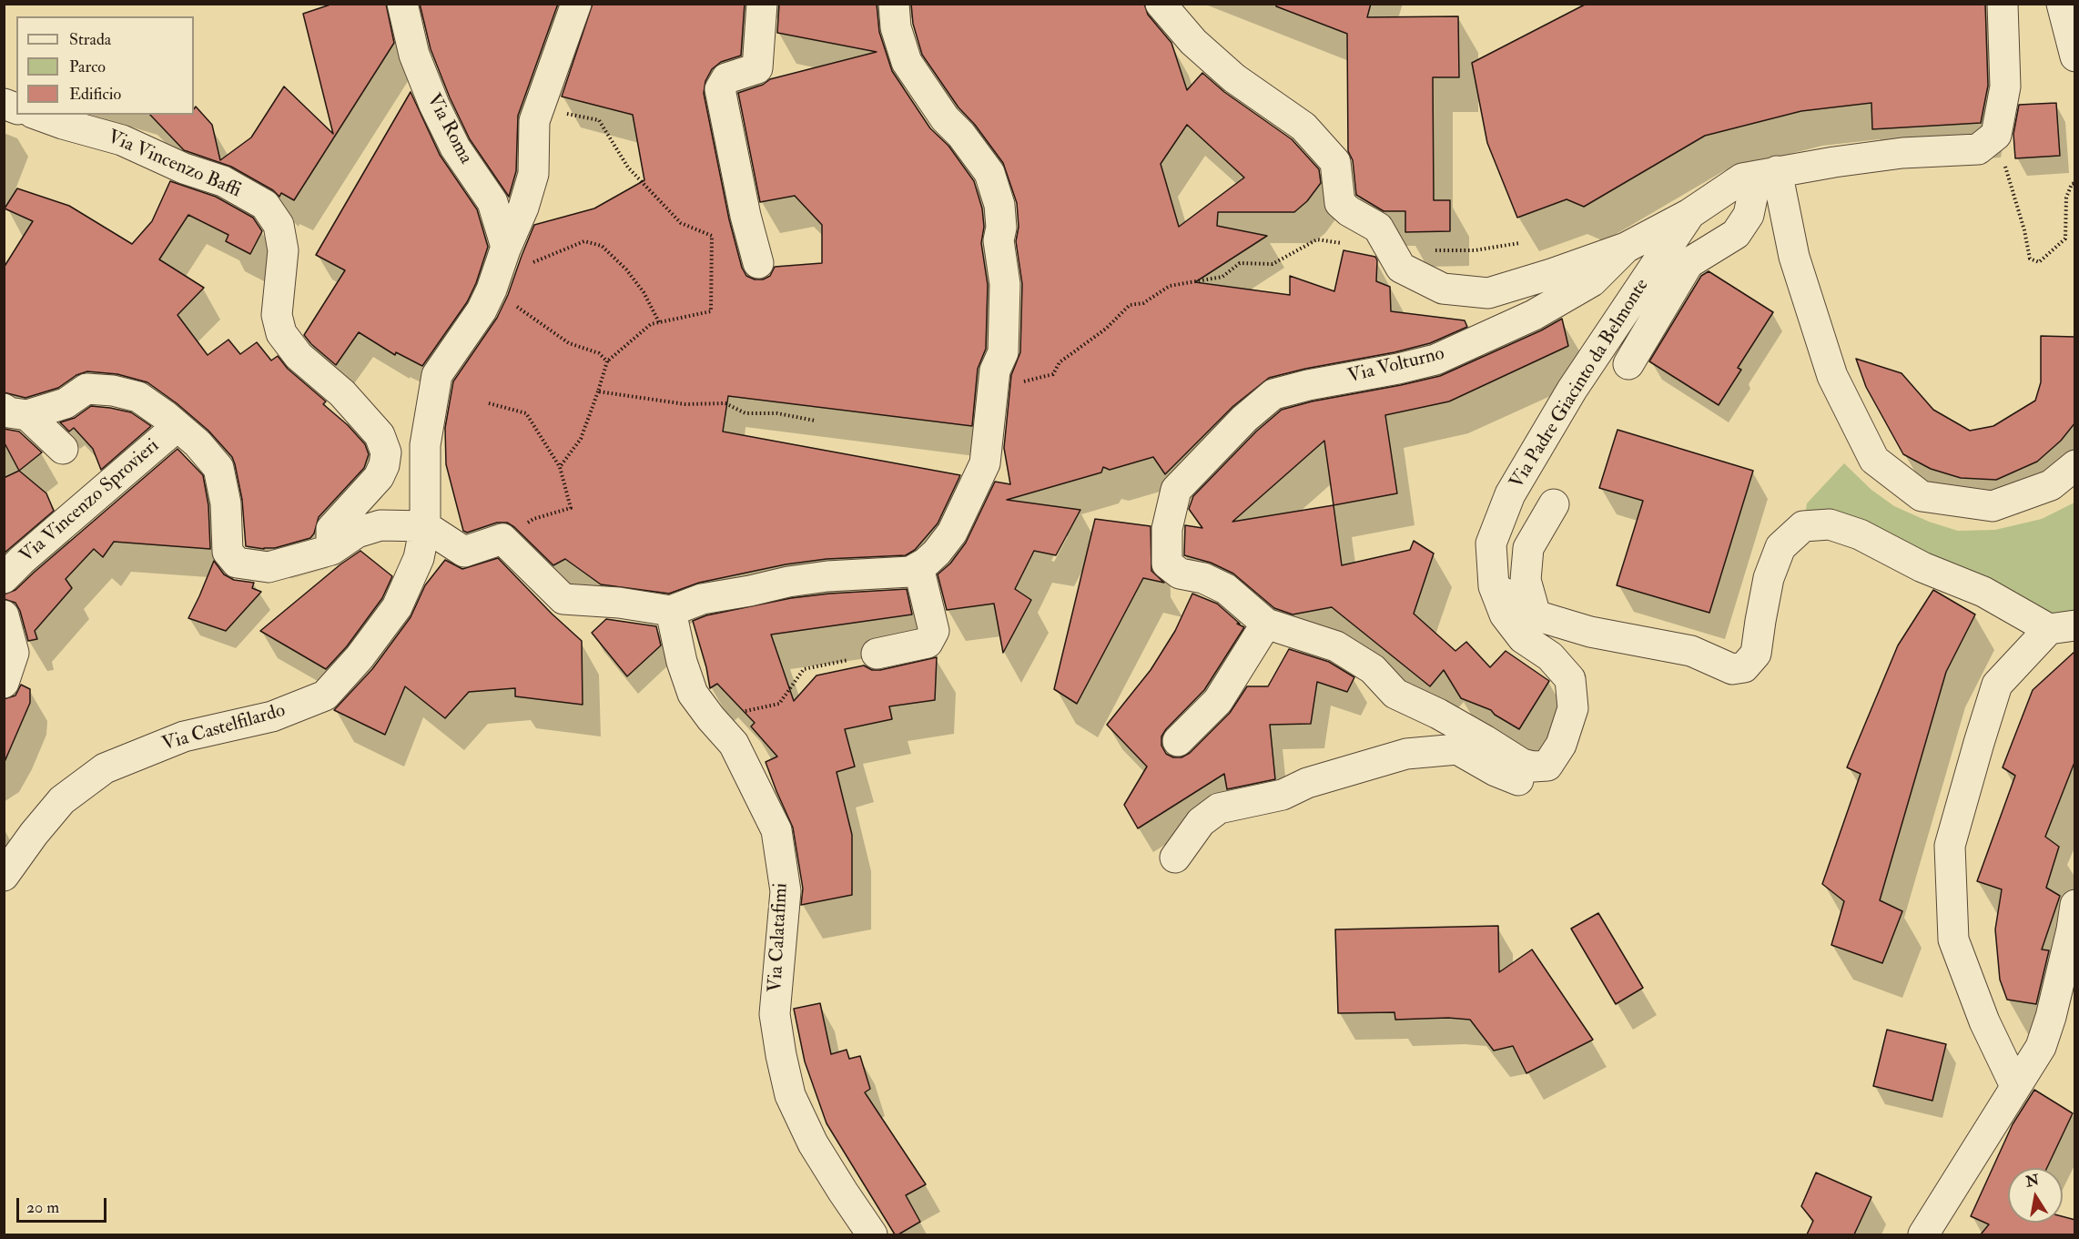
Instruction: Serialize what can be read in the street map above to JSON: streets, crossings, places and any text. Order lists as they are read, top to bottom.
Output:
{
  "streets": {
    "street": [
      "Via Roma",
      "Via Vincenzo Baffi",
      "Via Volturno",
      "Via Padre Giacinto da Belmonte",
      "Via Vincenzo Sprovieri",
      "Via Castelfilardo",
      "Via Calatafimi"
    ]
  },
  "crossings": [
    ["Via Volturno", "Via Padre Giacinto da Belmonte"]
  ],
  "legend": ["Strada", "Parco", "Edificio"],
  "scale_bar": "20 m",
  "north": "top"
}
